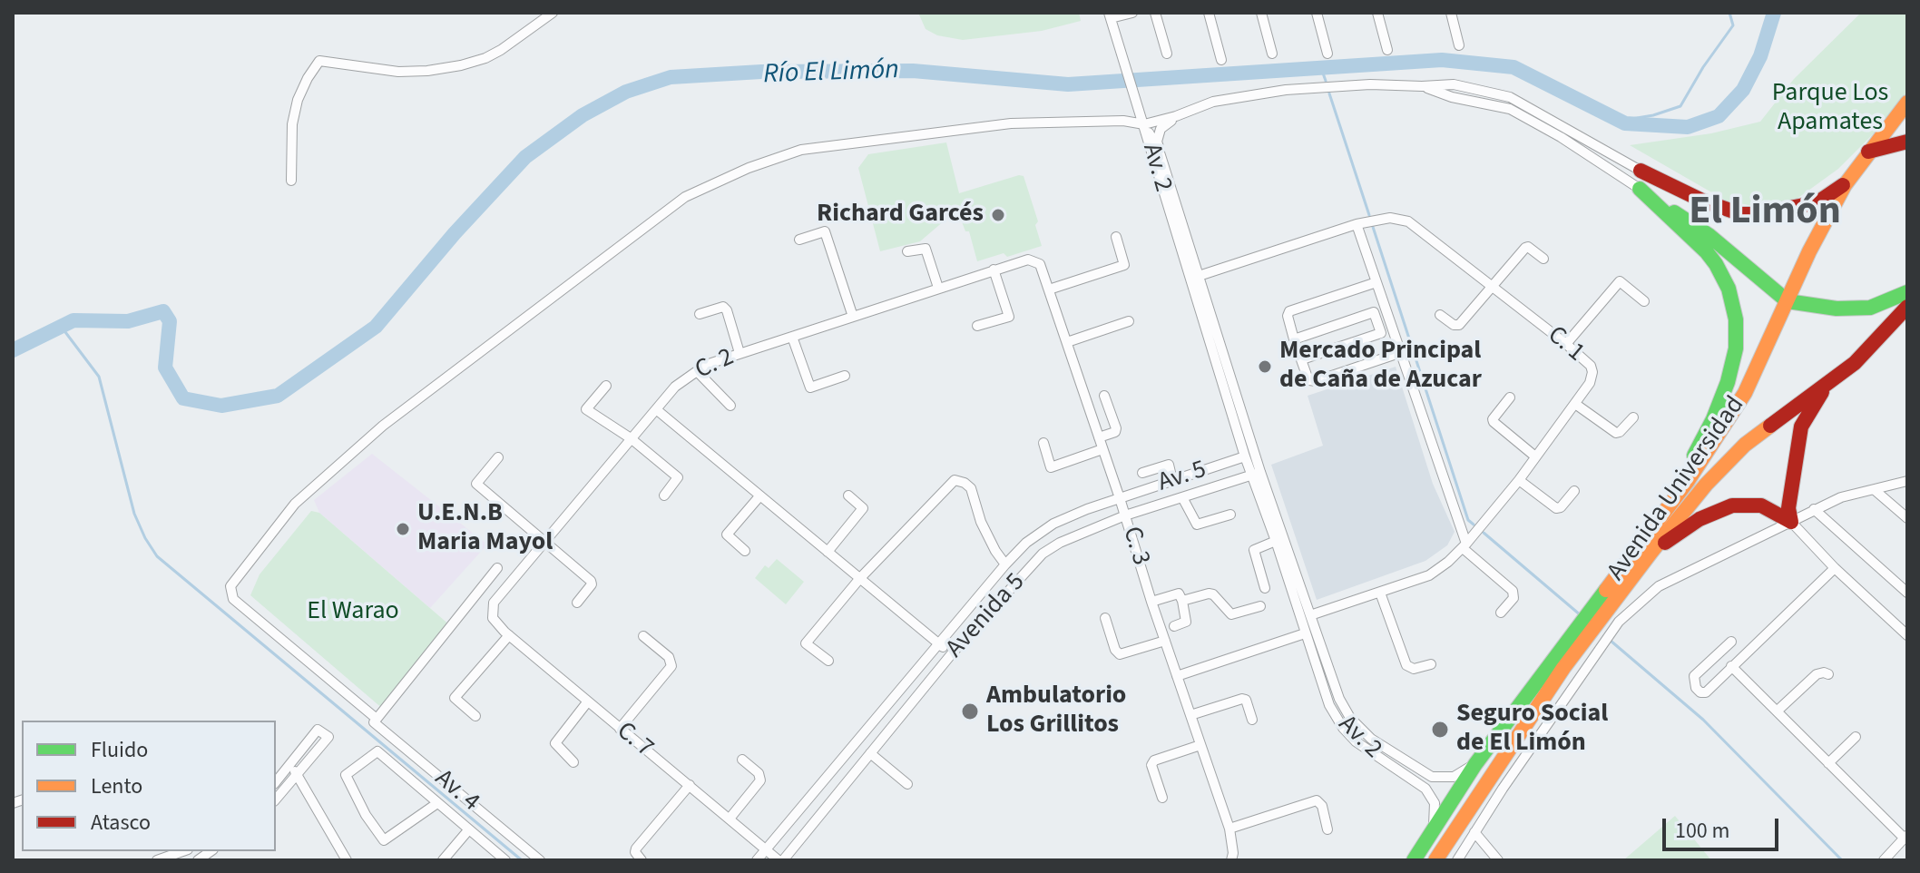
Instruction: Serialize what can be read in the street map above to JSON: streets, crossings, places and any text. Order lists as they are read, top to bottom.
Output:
{
  "streets": {
    "main road": ["Avenida Universidad"],
    "street": [
      "Av. 2",
      "C. 1",
      "C. 2",
      "Av. 5",
      "C. 3",
      "Avenida 5",
      "C. 7",
      "Av. 4"
    ]
  },
  "crossings": [
    ["Av. 2", "C. 1"],
    ["Av. 2", "Av. 5"],
    ["Av. 2", "Avenida Universidad"],
    ["Av. 2", "Avenida 5"],
    ["Av. 2", "Av. 4"],
    ["C. 2", "C. 3"],
    ["C. 2", "C. 7"],
    ["Av. 5", "C. 3"],
    ["Av. 5", "Avenida 5"],
    ["C. 3", "Avenida 5"],
    ["Avenida 5", "C. 7"]
  ],
  "districts": ["El Limón"],
  "water": ["Río El Limón"],
  "parks": ["Parque Los Apamates", "El Warao"],
  "places": [
    "Richard Garcés",
    "Mercado Principal de Caña de Azucar",
    "U.E.N.B Maria Mayol",
    "Ambulatorio Los Grillitos",
    "Seguro Social de El Limón"
  ],
  "legend": ["Fluido", "Lento", "Atasco"],
  "scale_bar": "100 m"
}
